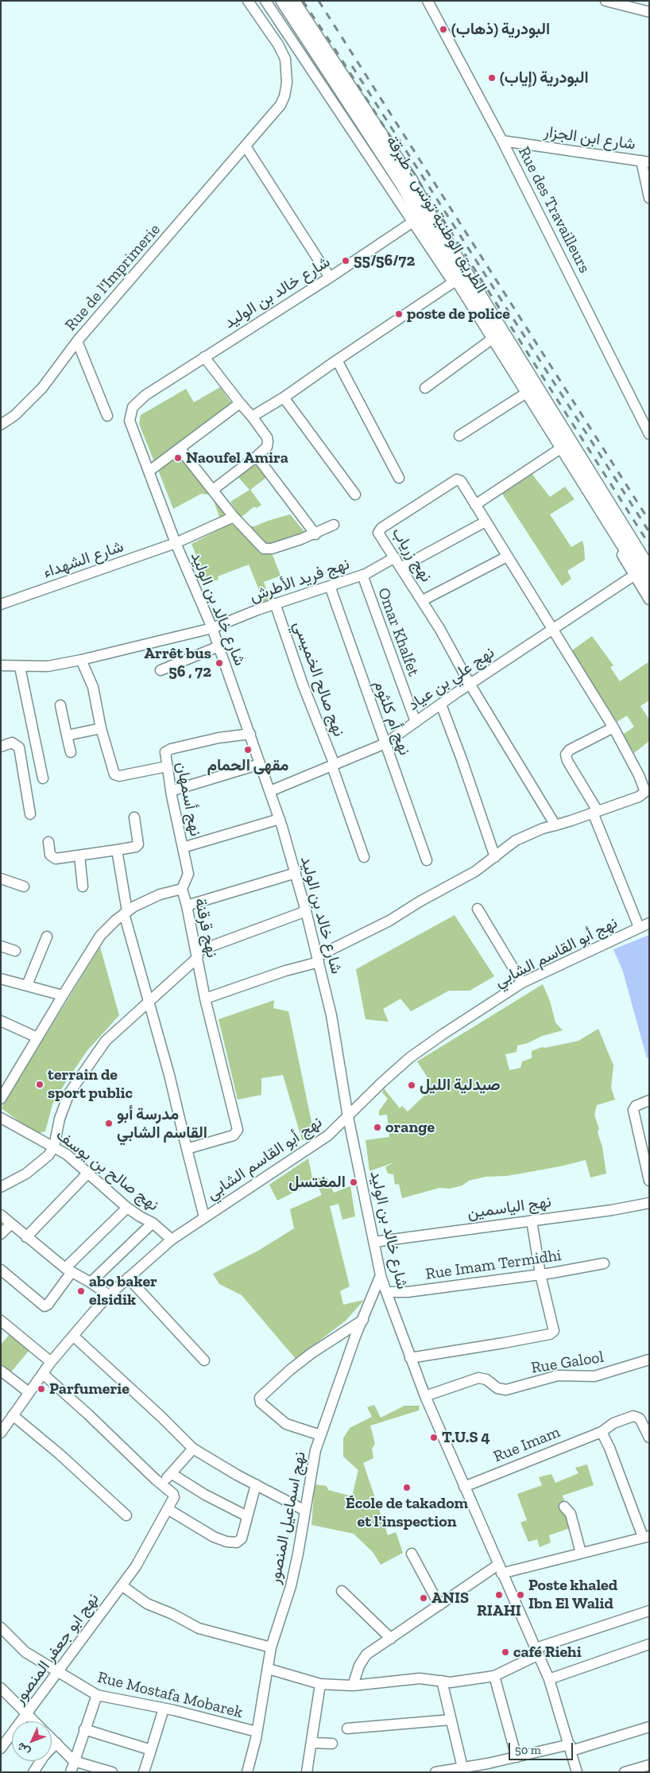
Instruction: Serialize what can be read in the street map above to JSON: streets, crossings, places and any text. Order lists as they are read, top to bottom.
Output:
{
  "streets": {
    "main road": ["الطريق الوطنية تونس - طبرقة"],
    "street": [
      "شارع ابن الجزار",
      "Rue des Travailleurs",
      "Rue de l'Imprimerie",
      "شارع خالد بن الوليد",
      "نهج زرياب",
      "شارع الشهداء",
      "نهج فريد الأطرش",
      "Omar Khalfet",
      "نهج صالح الخميسي",
      "نهج علي بن عياد",
      "نهج أم كلثوم",
      "نهج أسمهان",
      "نهج قرقنة",
      "نهج أبو القاسم الشابي",
      "نهج صالح بن يوسف",
      "نهج الياسمين",
      "Rue Imam Termidhi",
      "Rue Galool",
      "Rue Imam",
      "نهج اسماعيل المنصور",
      "نهج ابو جعفر المنصور",
      "Rue Mostafa Mobarek"
    ]
  },
  "crossings": [
    ["شارع ابن الجزار", "Rue des Travailleurs"],
    ["الطريق الوطنية تونس - طبرقة", "شارع خالد بن الوليد"],
    ["الطريق الوطنية تونس - طبرقة", "نهج علي بن عياد"],
    ["شارع خالد بن الوليد", "شارع الشهداء"],
    ["شارع خالد بن الوليد", "نهج فريد الأطرش"],
    ["شارع خالد بن الوليد", "نهج علي بن عياد"],
    ["شارع خالد بن الوليد", "نهج أسمهان"],
    ["شارع خالد بن الوليد", "نهج أبو القاسم الشابي"],
    ["شارع خالد بن الوليد", "نهج الياسمين"],
    ["شارع خالد بن الوليد", "Rue Imam Termidhi"],
    ["شارع خالد بن الوليد", "Rue Galool"],
    ["شارع خالد بن الوليد", "Rue Imam"],
    ["شارع خالد بن الوليد", "نهج اسماعيل المنصور"],
    ["نهج زرياب", "نهج فريد الأطرش"],
    ["نهج زرياب", "نهج علي بن عياد"],
    ["نهج فريد الأطرش", "Omar Khalfet"],
    ["نهج فريد الأطرش", "نهج صالح الخميسي"],
    ["نهج فريد الأطرش", "نهج أم كلثوم"],
    ["Omar Khalfet", "نهج علي بن عياد"],
    ["نهج صالح الخميسي", "نهج علي بن عياد"],
    ["نهج علي بن عياد", "نهج أم كلثوم"],
    ["نهج أسمهان", "نهج قرقنة"],
    ["نهج أبو القاسم الشابي", "نهج صالح بن يوسف"],
    ["نهج اسماعيل المنصور", "Rue Mostafa Mobarek"],
    ["نهج ابو جعفر المنصور", "Rue Mostafa Mobarek"]
  ],
  "places": [
    "البودرية (ذهاب)",
    "البودرية (إياب)",
    "55/56/72",
    "poste de police",
    "Naoufel Amira",
    "Arrêt bus 56 , 72",
    "مقهى الحمام",
    "terrain de sport public",
    "صيدلية الليل",
    "مدرسة أبو القاسم الشابي",
    "orange",
    "المغتسل",
    "abo baker elsidik",
    "Parfumerie",
    "T.U.S 4",
    "École de takadom et l'inspection",
    "RIAHI",
    "Poste khaled Ibn El Walid",
    "ANIS",
    "café Riehi"
  ],
  "scale_bar": "50 m",
  "north": "bottom left"
}
